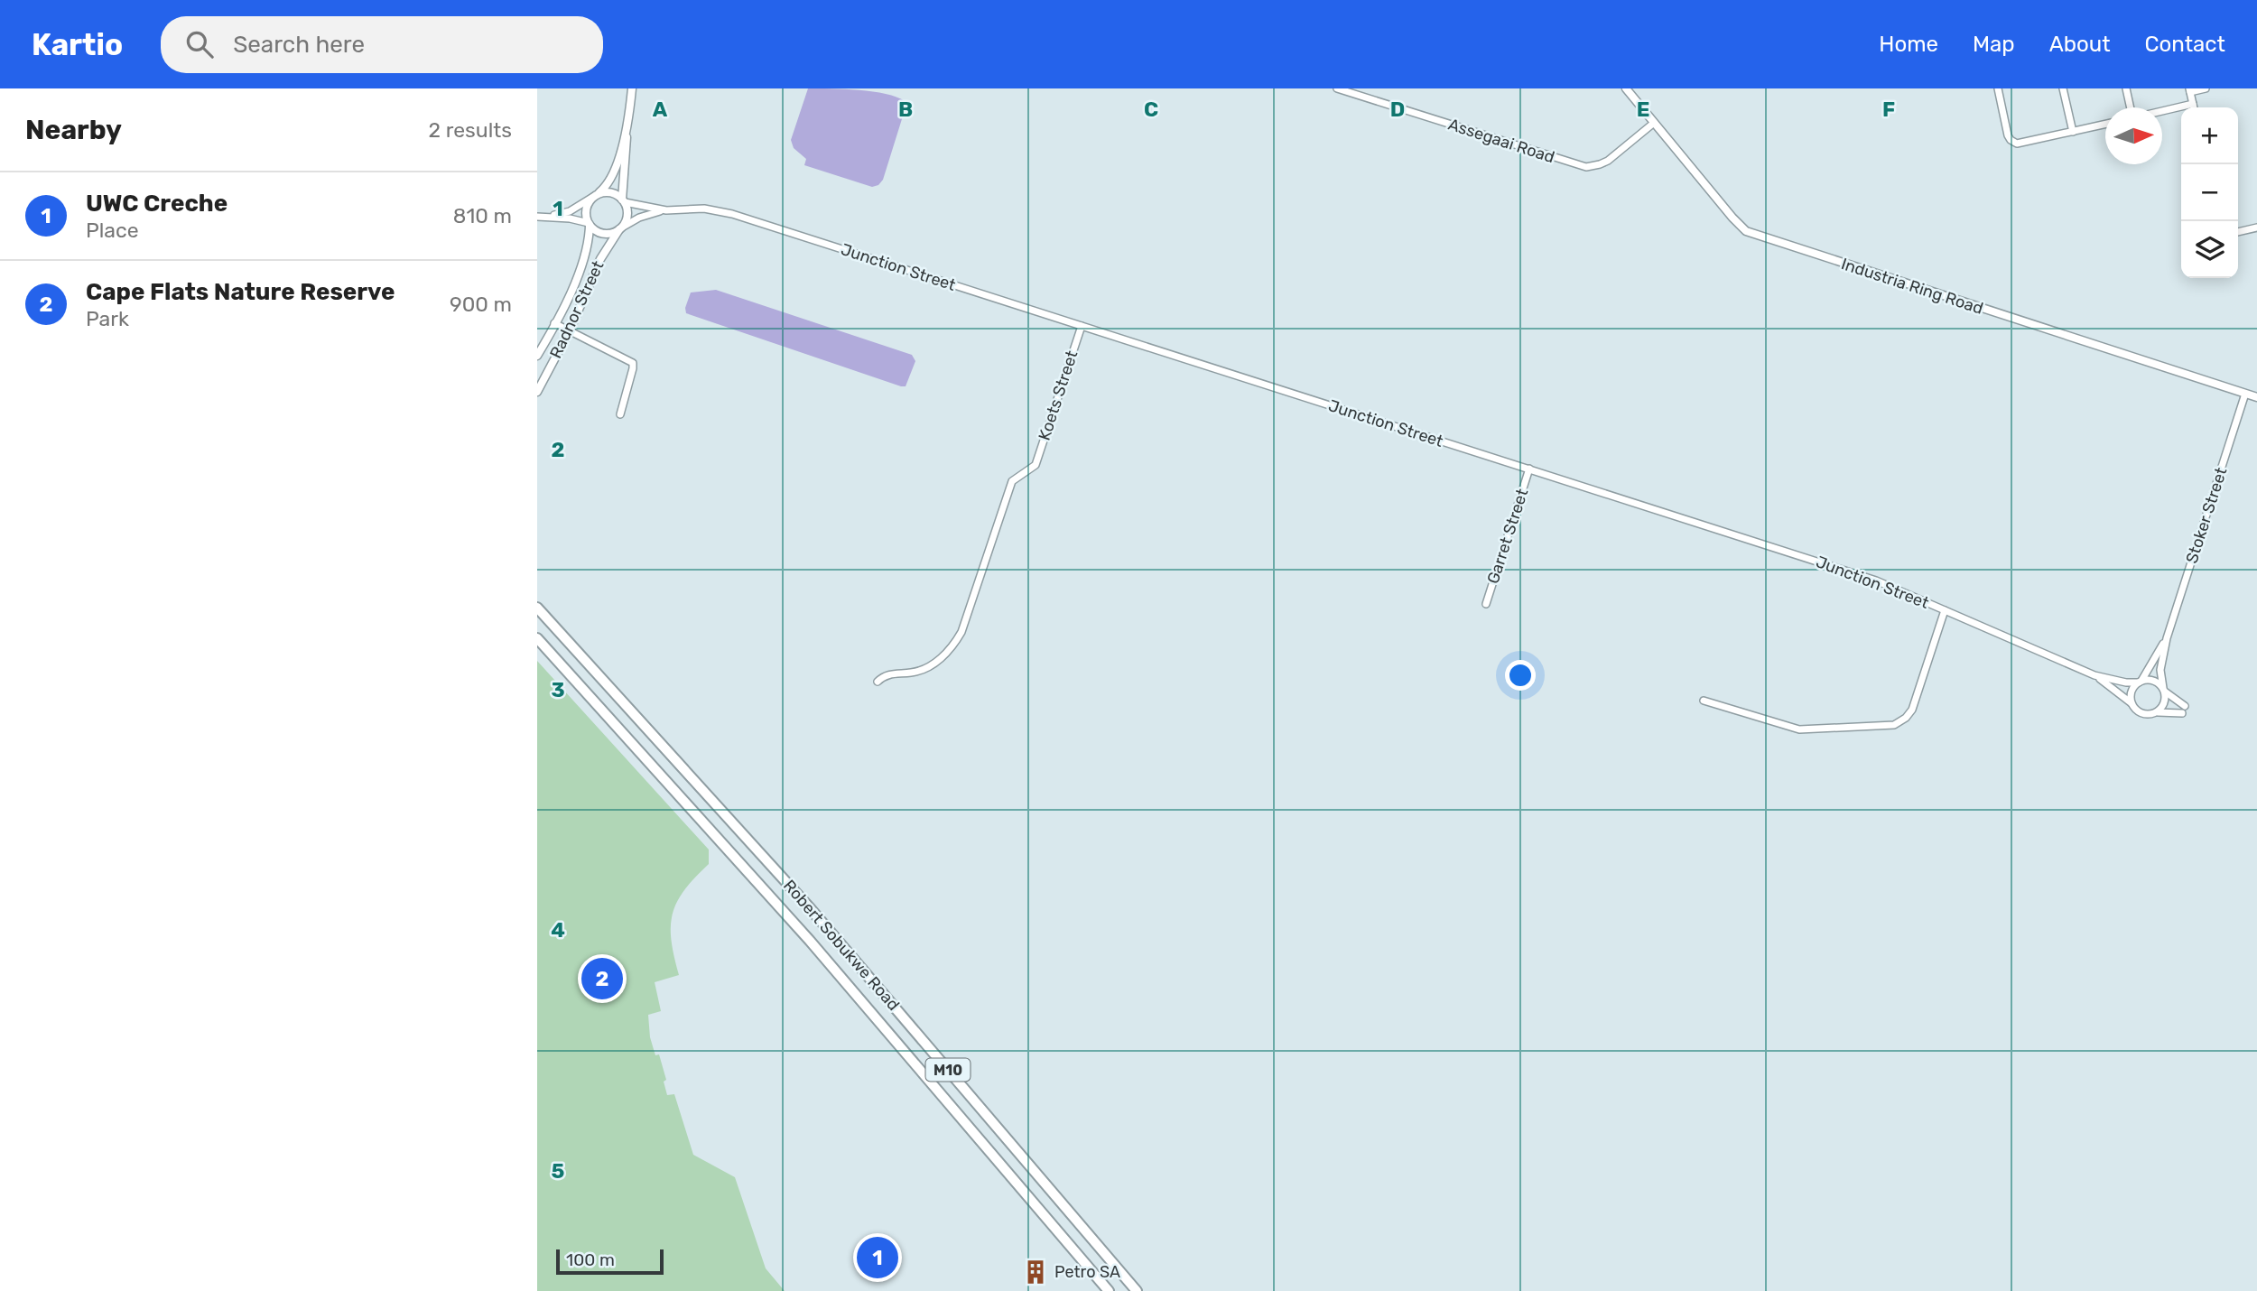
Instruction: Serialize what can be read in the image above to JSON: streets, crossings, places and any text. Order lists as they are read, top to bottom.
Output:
{
  "streets": {
    "main road": ["Robert Sobukwe Road", "M10"],
    "street": [
      "Assegaai Road",
      "Junction Street",
      "Industria Ring Road",
      "Radnor Street",
      "Koets Street",
      "Stoker Street",
      "Garret Street"
    ]
  },
  "crossings": [
    ["Assegaai Road", "Industria Ring Road"],
    ["Junction Street", "Radnor Street"],
    ["Junction Street", "Koets Street"],
    ["Junction Street", "Stoker Street"],
    ["Junction Street", "Garret Street"],
    ["Industria Ring Road", "Stoker Street"]
  ],
  "places": {
    "building": ["Petro SA"]
  },
  "scale_bar": "100 m",
  "north": "right",
  "page": {
    "header": "Kartio",
    "search": "Search here",
    "nav": [
      "Home",
      "Map",
      "About",
      "Contact"
    ],
    "heading": ["Nearby", "2 results"],
    "map_buttons": ["+", "−"],
    "list": [
      {
        "mark": "1",
        "name": "UWC Creche",
        "note": "Place",
        "value": "810 m"
      },
      {
        "mark": "2",
        "name": "Cape Flats Nature Reserve",
        "note": "Park",
        "value": "900 m"
      }
    ],
    "pins": ["2", "1"],
    "scale": "100 m"
  },
  "grid": {
    "columns": [
      "A",
      "B",
      "C",
      "D",
      "E",
      "F"
    ],
    "rows": [
      "1",
      "2",
      "3",
      "4",
      "5"
    ]
  }
}
